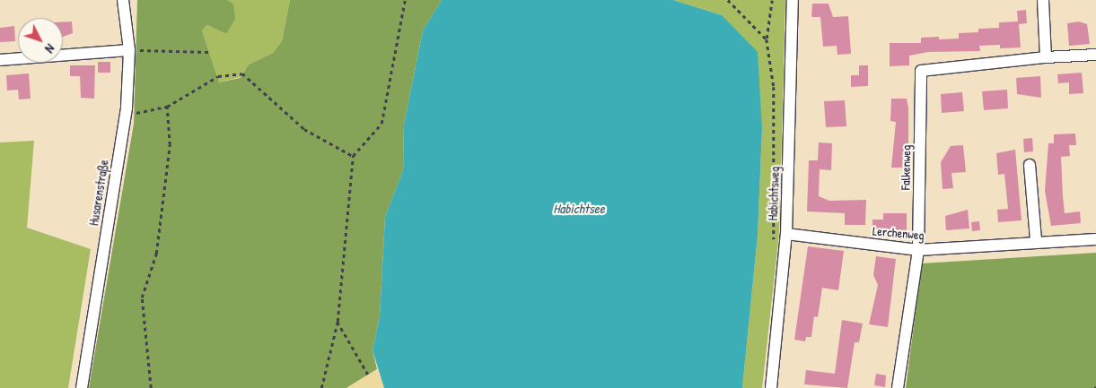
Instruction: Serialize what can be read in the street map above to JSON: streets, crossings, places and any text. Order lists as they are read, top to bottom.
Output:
{
  "streets": {
    "street": [
      "Falkenweg",
      "Husarenstraße",
      "Habichtsweg",
      "Lerchenweg"
    ]
  },
  "crossings": [
    ["Falkenweg", "Lerchenweg"],
    ["Habichtsweg", "Lerchenweg"]
  ],
  "water": ["Habichtsee"],
  "north": "bottom right"
}
